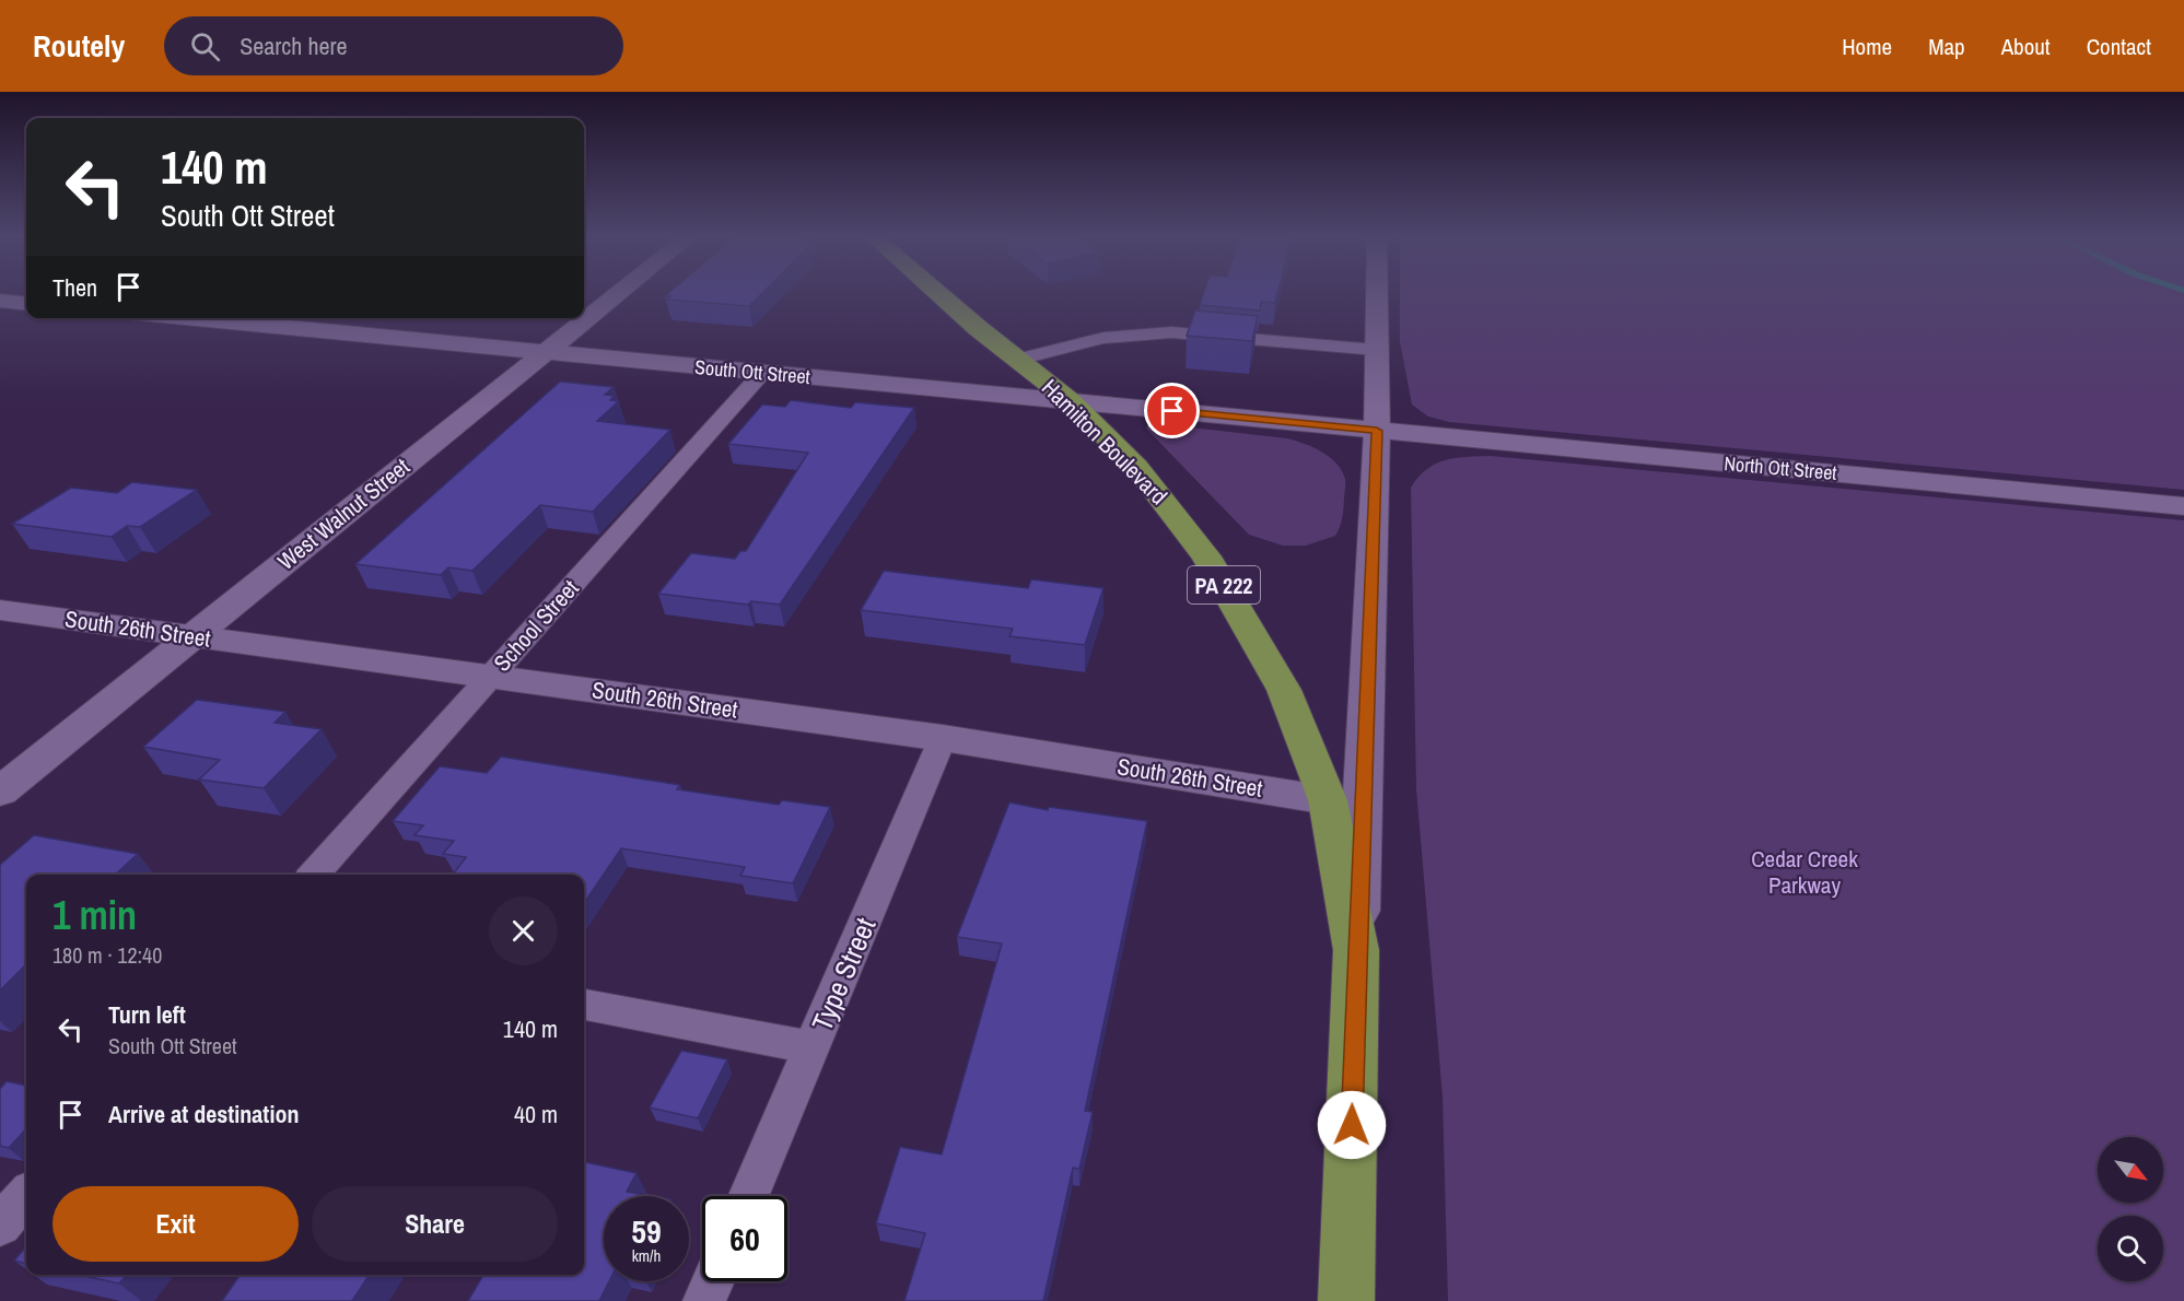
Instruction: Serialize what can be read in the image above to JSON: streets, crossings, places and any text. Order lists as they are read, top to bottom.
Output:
{
  "streets": {
    "main road": ["Hamilton Boulevard", "PA 222"],
    "street": [
      "South Ott Street",
      "North Ott Street",
      "West Walnut Street",
      "South 26th Street"
    ],
    "lane": ["School Street", "Type Street"]
  },
  "crossings": [
    ["South Ott Street", "Hamilton Boulevard"],
    ["South Ott Street", "North Ott Street"],
    ["South Ott Street", "West Walnut Street"],
    ["South Ott Street", "School Street"],
    ["Hamilton Boulevard", "PA 222"],
    ["Hamilton Boulevard", "South 26th Street"],
    ["West Walnut Street", "South 26th Street"],
    ["PA 222", "South 26th Street"],
    ["School Street", "South 26th Street"],
    ["South 26th Street", "Type Street"]
  ],
  "parks": ["Cedar Creek Parkway"],
  "north": "bottom right",
  "page": {
    "header": "Routely",
    "search": "Search here",
    "nav": [
      "Home",
      "Map",
      "About",
      "Contact"
    ],
    "turn": ["140 m", "South Ott Street"],
    "then": "Then",
    "heading": ["1 min", "180 m · 12:40"],
    "list": [
      {
        "name": "Turn left",
        "note": "South Ott Street",
        "value": "140 m"
      },
      {
        "name": "Arrive at destination",
        "value": "40 m"
      }
    ],
    "buttons": ["Exit", "Share"],
    "speed": "59 km/h",
    "limit": "60"
  }
}
